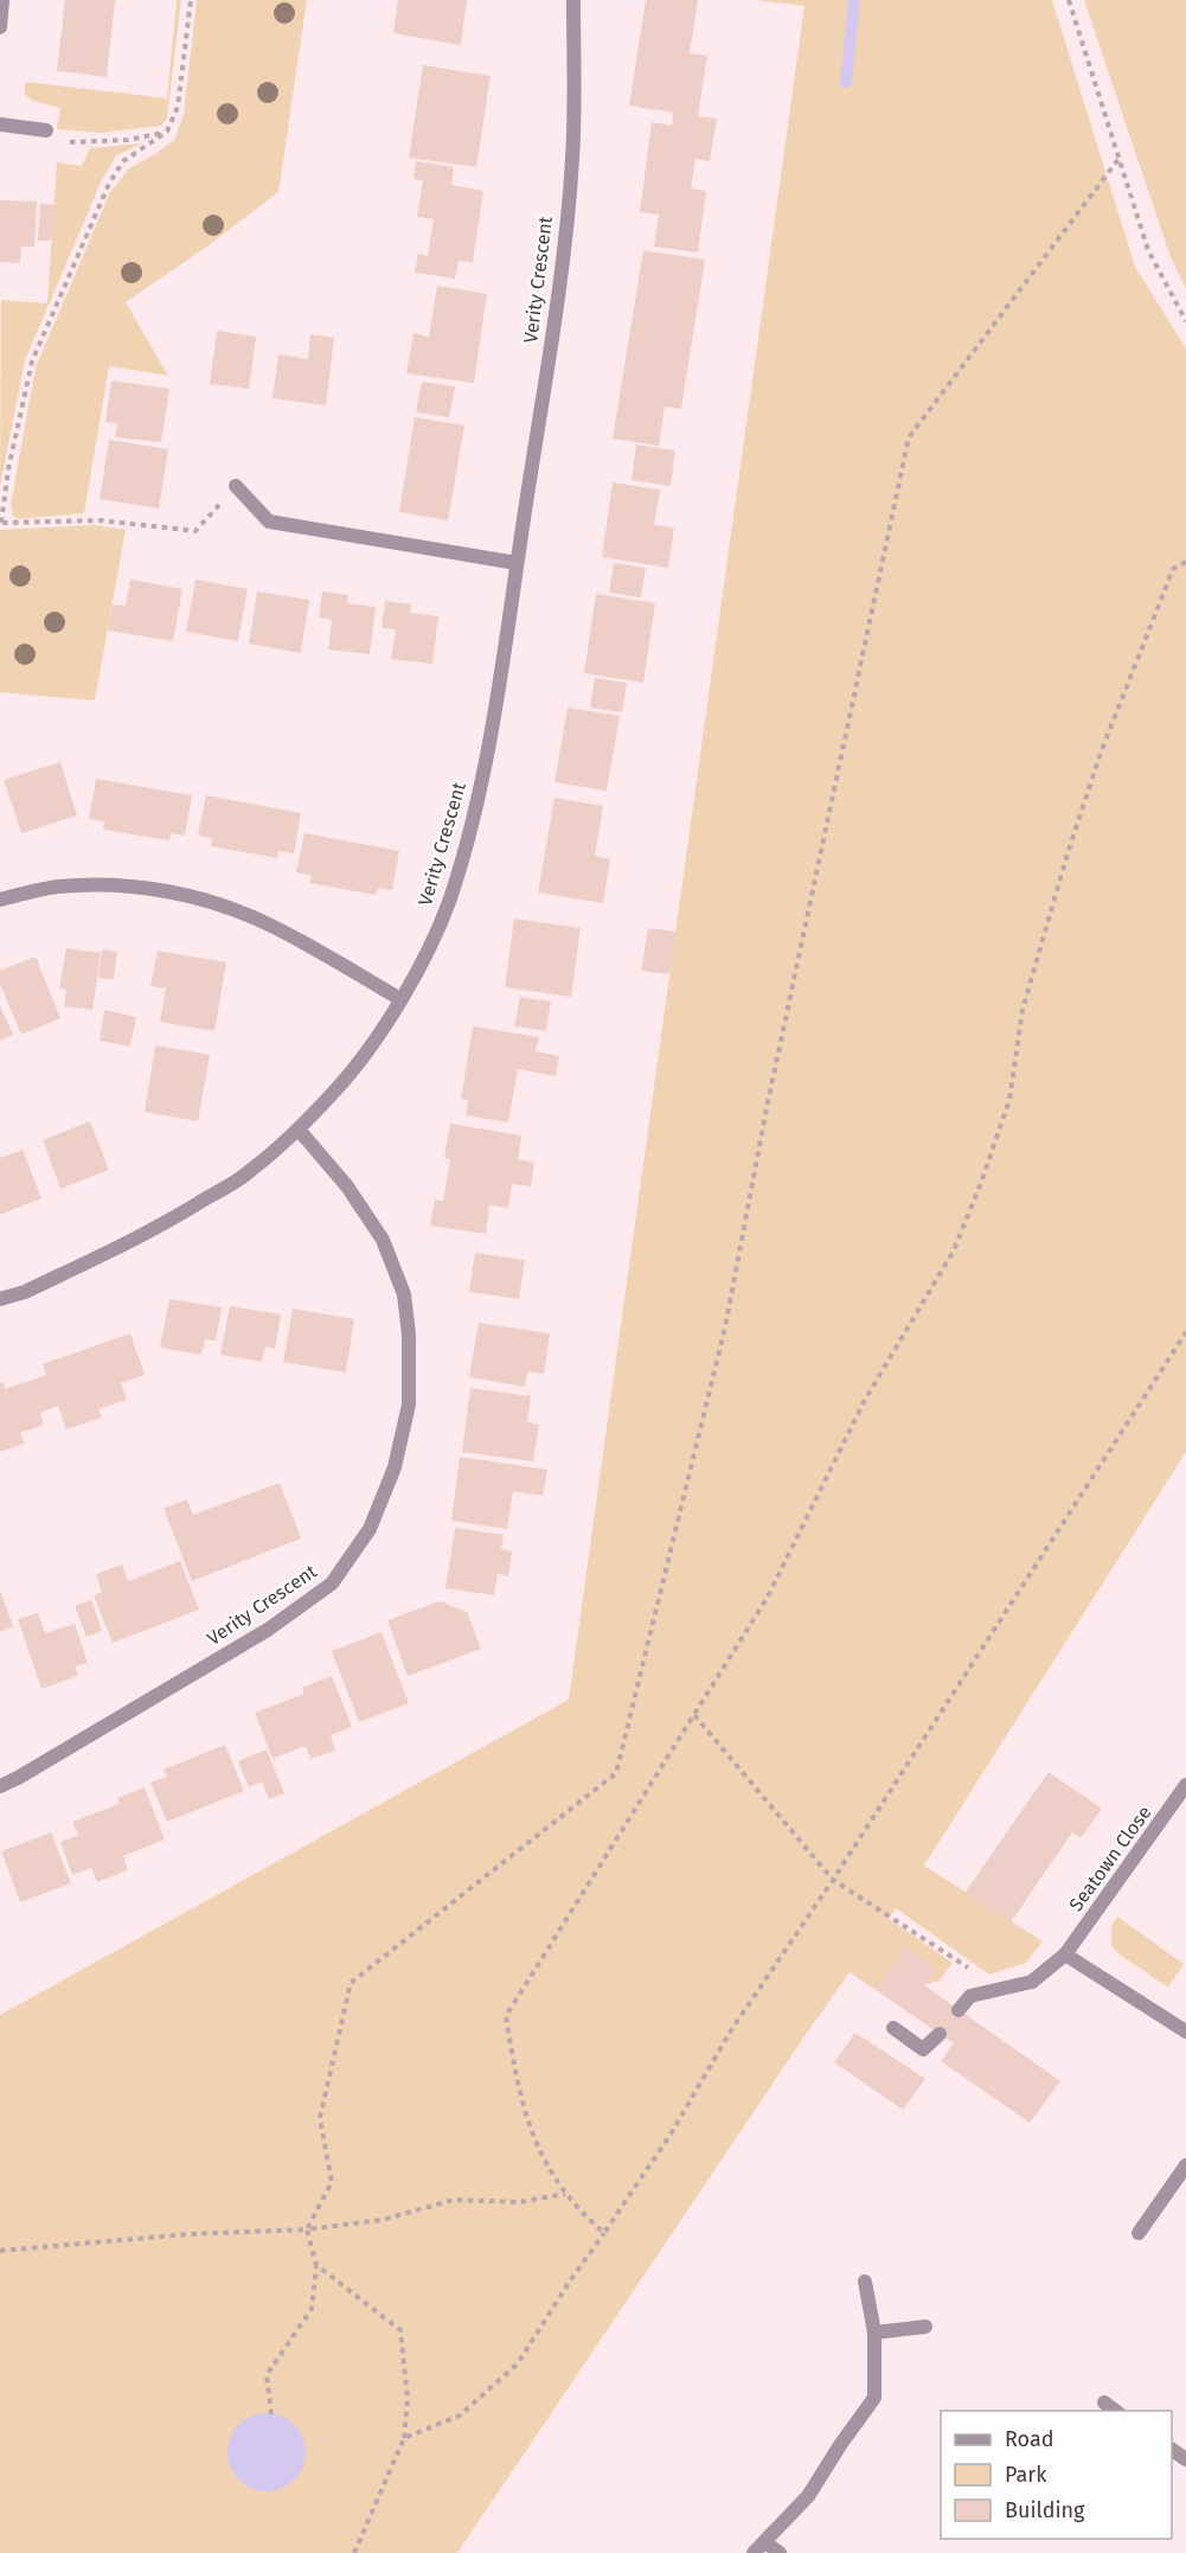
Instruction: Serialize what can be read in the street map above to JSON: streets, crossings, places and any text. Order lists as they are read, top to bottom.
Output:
{
  "streets": {
    "street": ["Verity Crescent", "Seatown Close"]
  },
  "legend": ["Road", "Park", "Building"]
}
